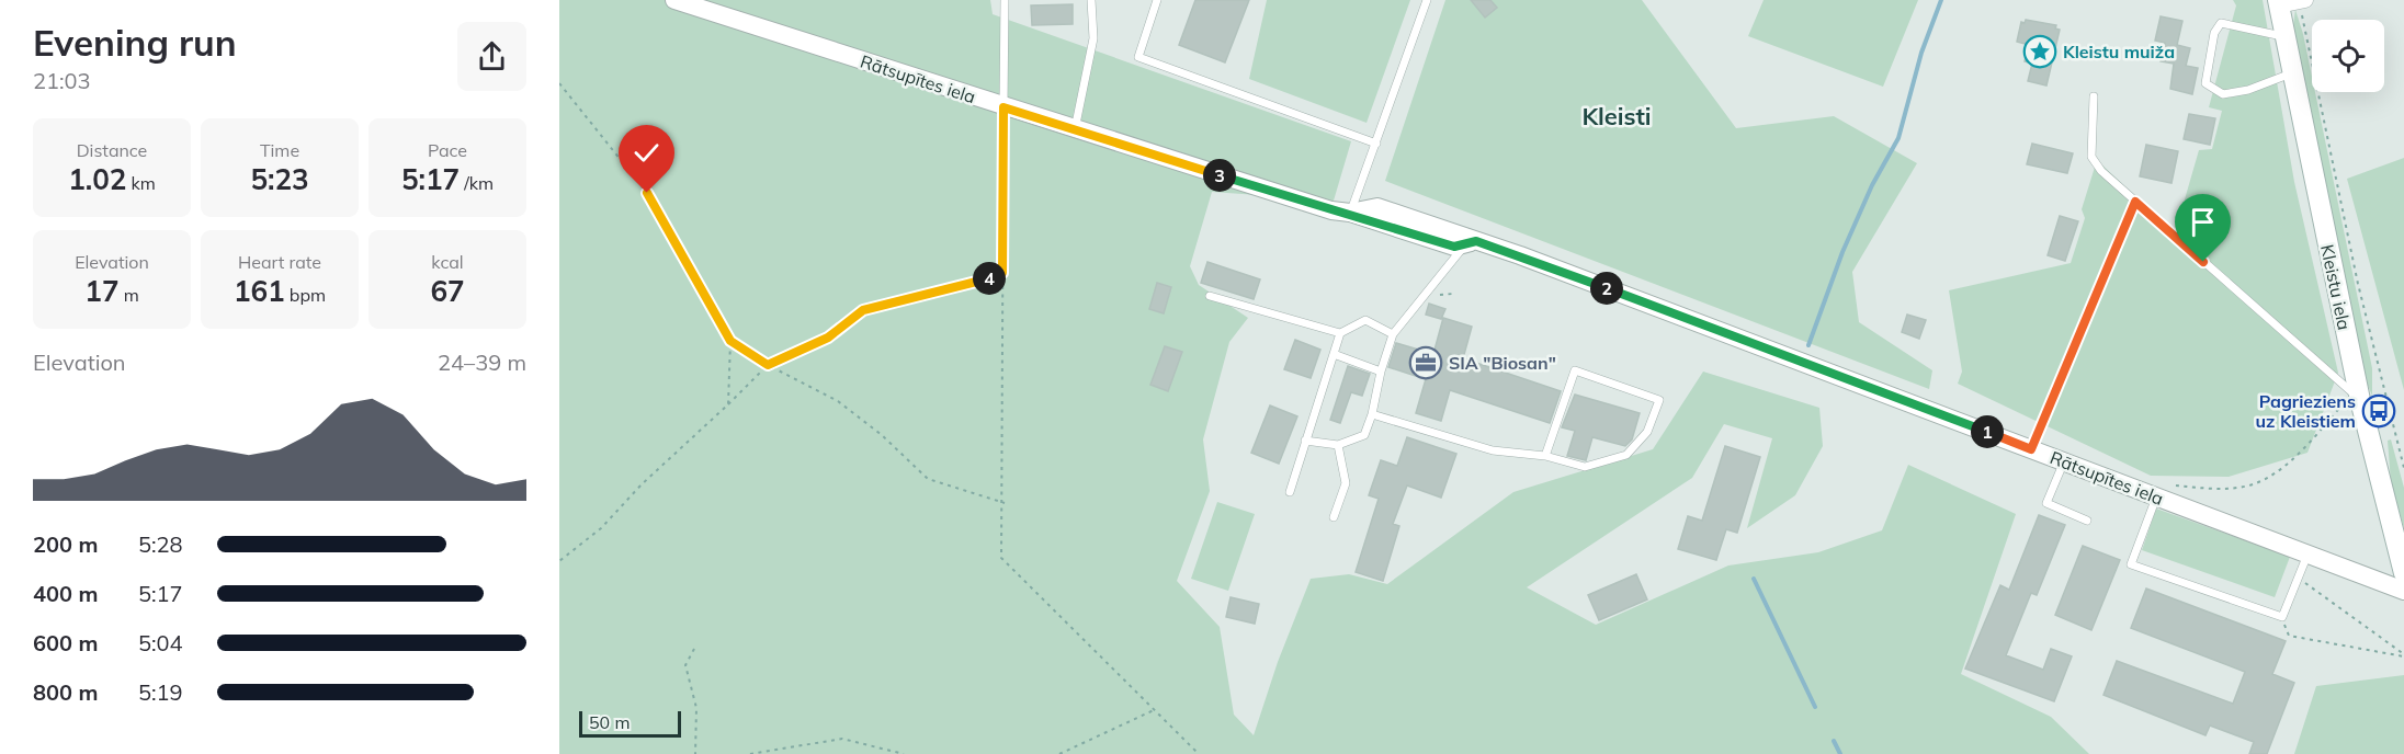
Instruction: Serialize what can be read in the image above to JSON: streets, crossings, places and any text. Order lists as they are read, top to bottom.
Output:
{
  "streets": {
    "main road": ["Kleistu iela"],
    "street": ["Rātsupītes iela"]
  },
  "districts": ["Kleisti"],
  "places": {
    "place": ["Kleistu muiža"],
    "office": ["SIA \"Biosan\""],
    "bus stop": ["Pagrieziens uz Kleistiem"]
  },
  "scale_bar": "50 m",
  "page": {
    "heading": ["Evening run", "21:03"],
    "stats": [
      ["Distance", "1.02 km"],
      ["Time", "5:23"],
      ["Pace", "5:17 /km"],
      ["Elevation", "17 m"],
      ["Heart rate", "161 bpm"],
      ["kcal", "67"]
    ],
    "pins": [
      "3",
      "4",
      "2",
      "1"
    ],
    "chart": ["Elevation", "24–39 m"],
    "list": [
      {
        "name": "200 m",
        "note": "5:28"
      },
      {
        "name": "400 m",
        "note": "5:17"
      },
      {
        "name": "600 m",
        "note": "5:04"
      },
      {
        "name": "800 m",
        "note": "5:19"
      }
    ],
    "scale": "50 m"
  }
}
